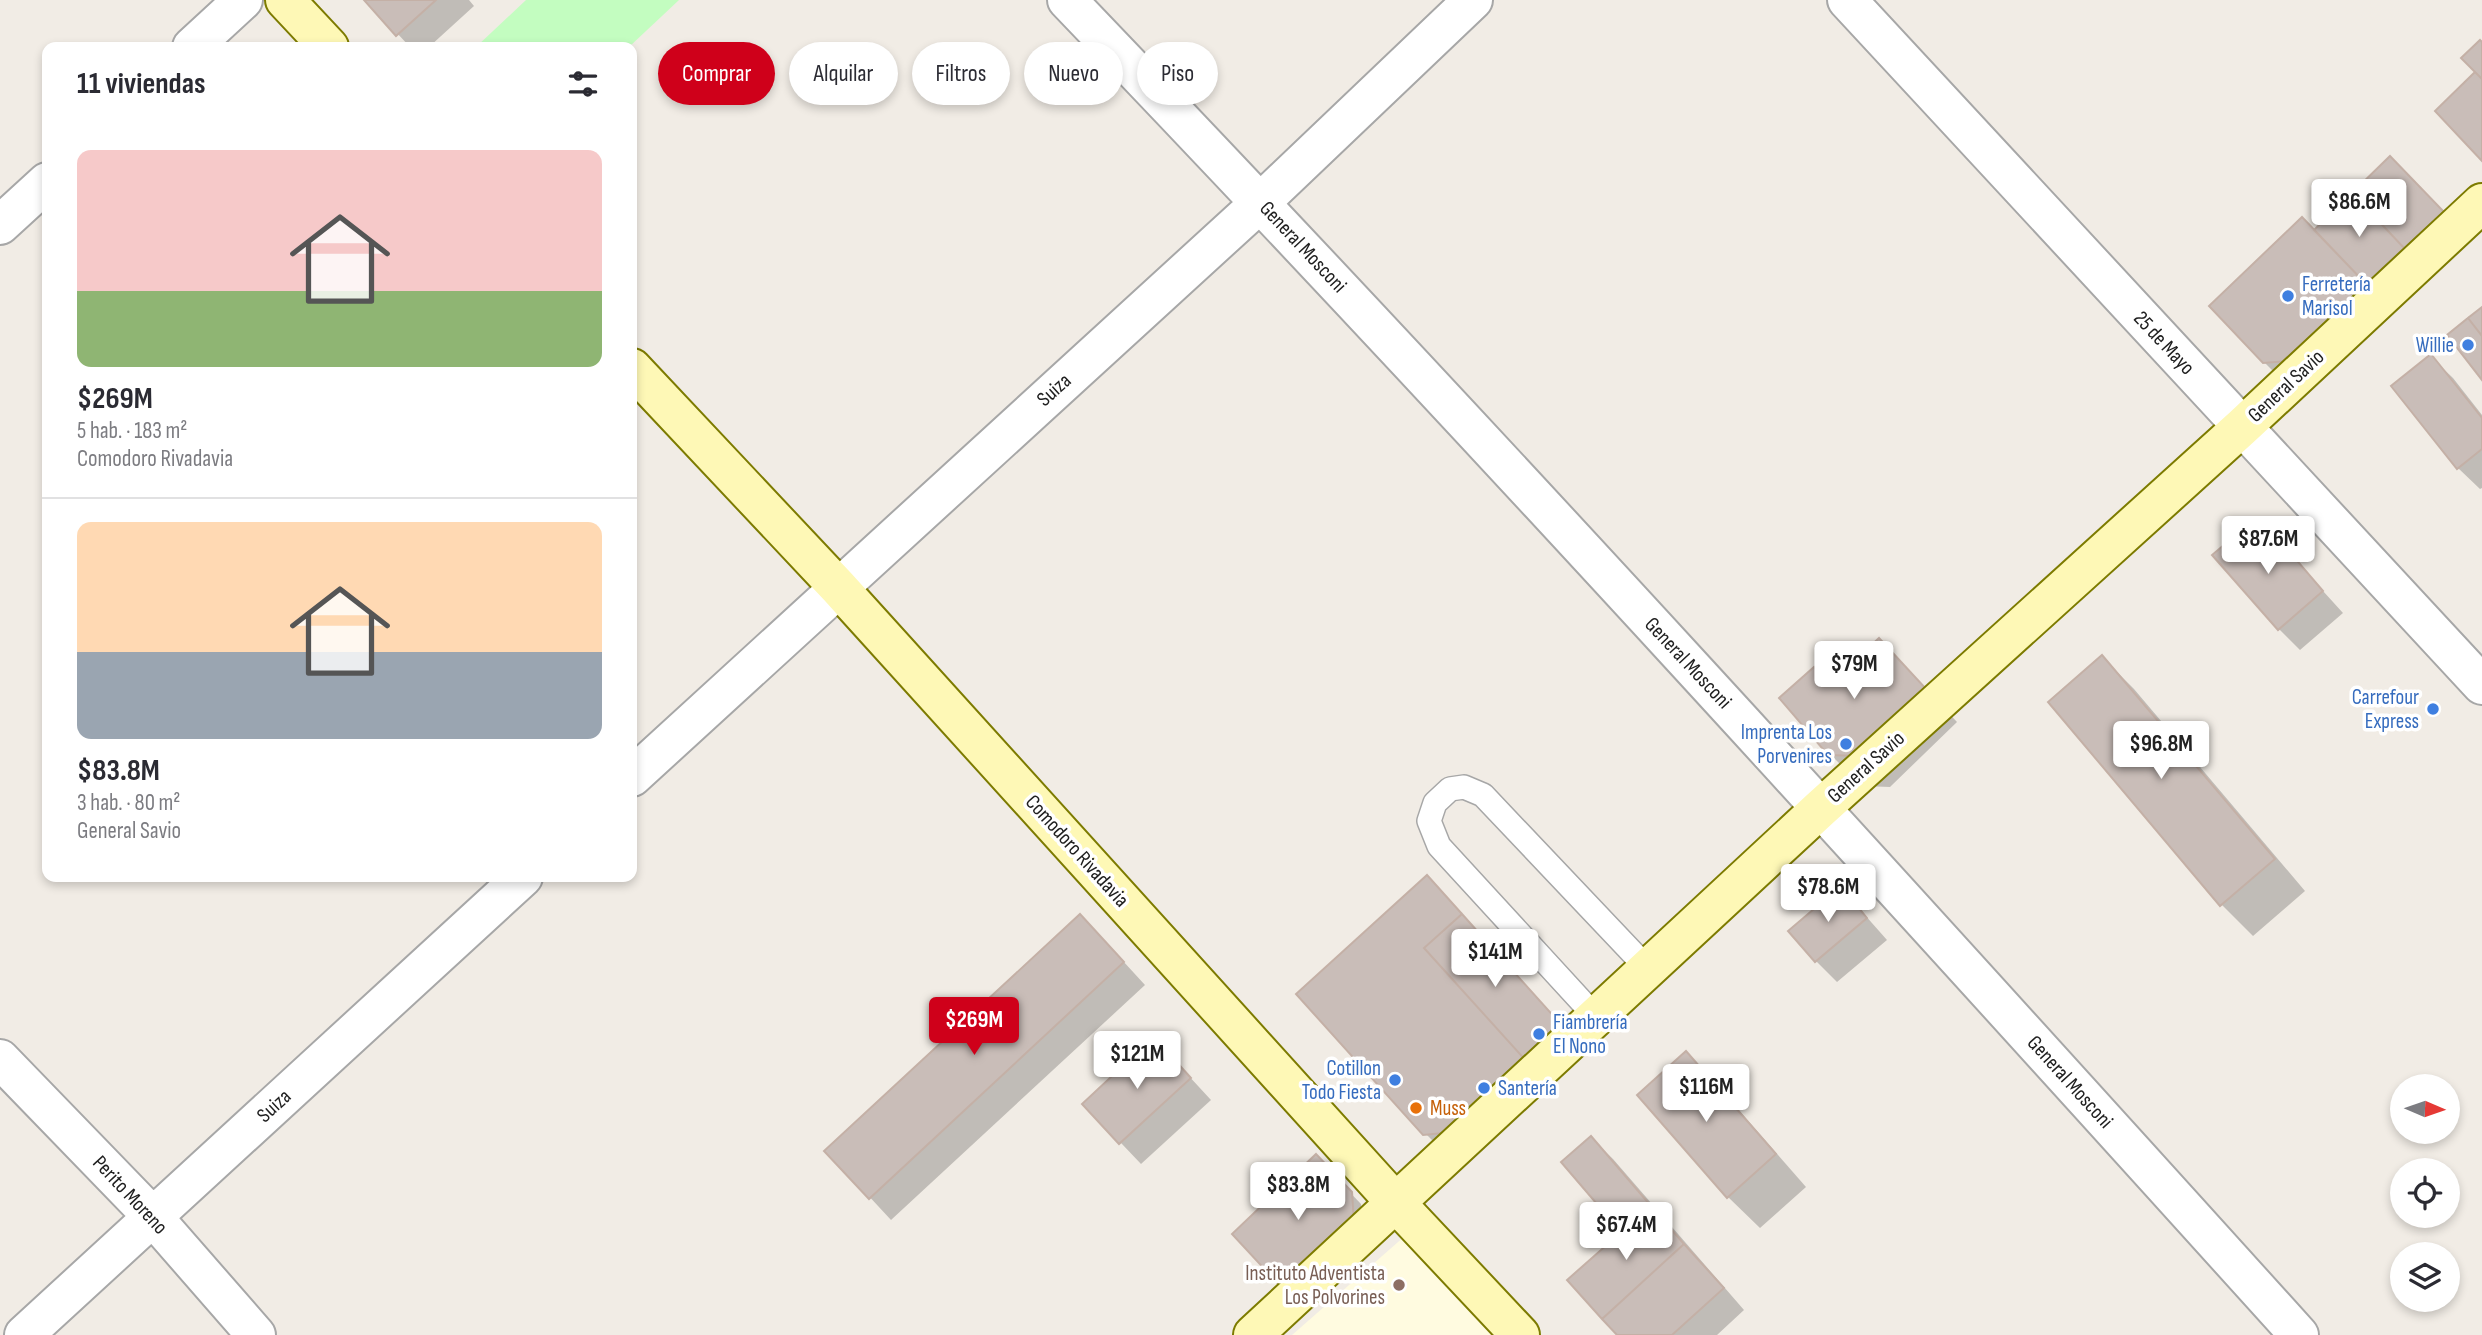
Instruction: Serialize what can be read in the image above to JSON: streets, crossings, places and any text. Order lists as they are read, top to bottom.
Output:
{
  "streets": {
    "street": [
      "General Mosconi",
      "25 de Mayo",
      "General Savio",
      "Suiza",
      "Comodoro Rivadavia",
      "Perito Moreno"
    ]
  },
  "crossings": [
    ["General Mosconi", "General Savio"],
    ["General Mosconi", "Suiza"],
    ["25 de Mayo", "General Savio"],
    ["General Savio", "Comodoro Rivadavia"],
    ["Suiza", "Comodoro Rivadavia"],
    ["Suiza", "Perito Moreno"]
  ],
  "places": [
    "Ferretería Marisol",
    "Willie",
    "Carrefour Express",
    "Imprenta Los Porvenires",
    "Fiambrería El Nono",
    "Cotillon Todo Fiesta",
    "Santería",
    "Muss",
    "Instituto Adventista Los Polvorines"
  ],
  "north": "right",
  "page": {
    "chip": [
      "Comprar",
      "Alquilar",
      "Filtros",
      "Nuevo",
      "Piso"
    ],
    "heading": "11 viviendas",
    "list": [
      {
        "name": "$269M",
        "note": "5 hab. · 183 m² · Comodoro Rivadavia"
      },
      {
        "name": "$83.8M",
        "note": "3 hab. · 80 m² · General Savio"
      }
    ],
    "price": [
      "$86.6M",
      "$87.6M",
      "$79M",
      "$96.8M",
      "$78.6M",
      "$141M",
      "$269M",
      "$121M",
      "$116M",
      "$83.8M",
      "$67.4M"
    ]
  }
}
